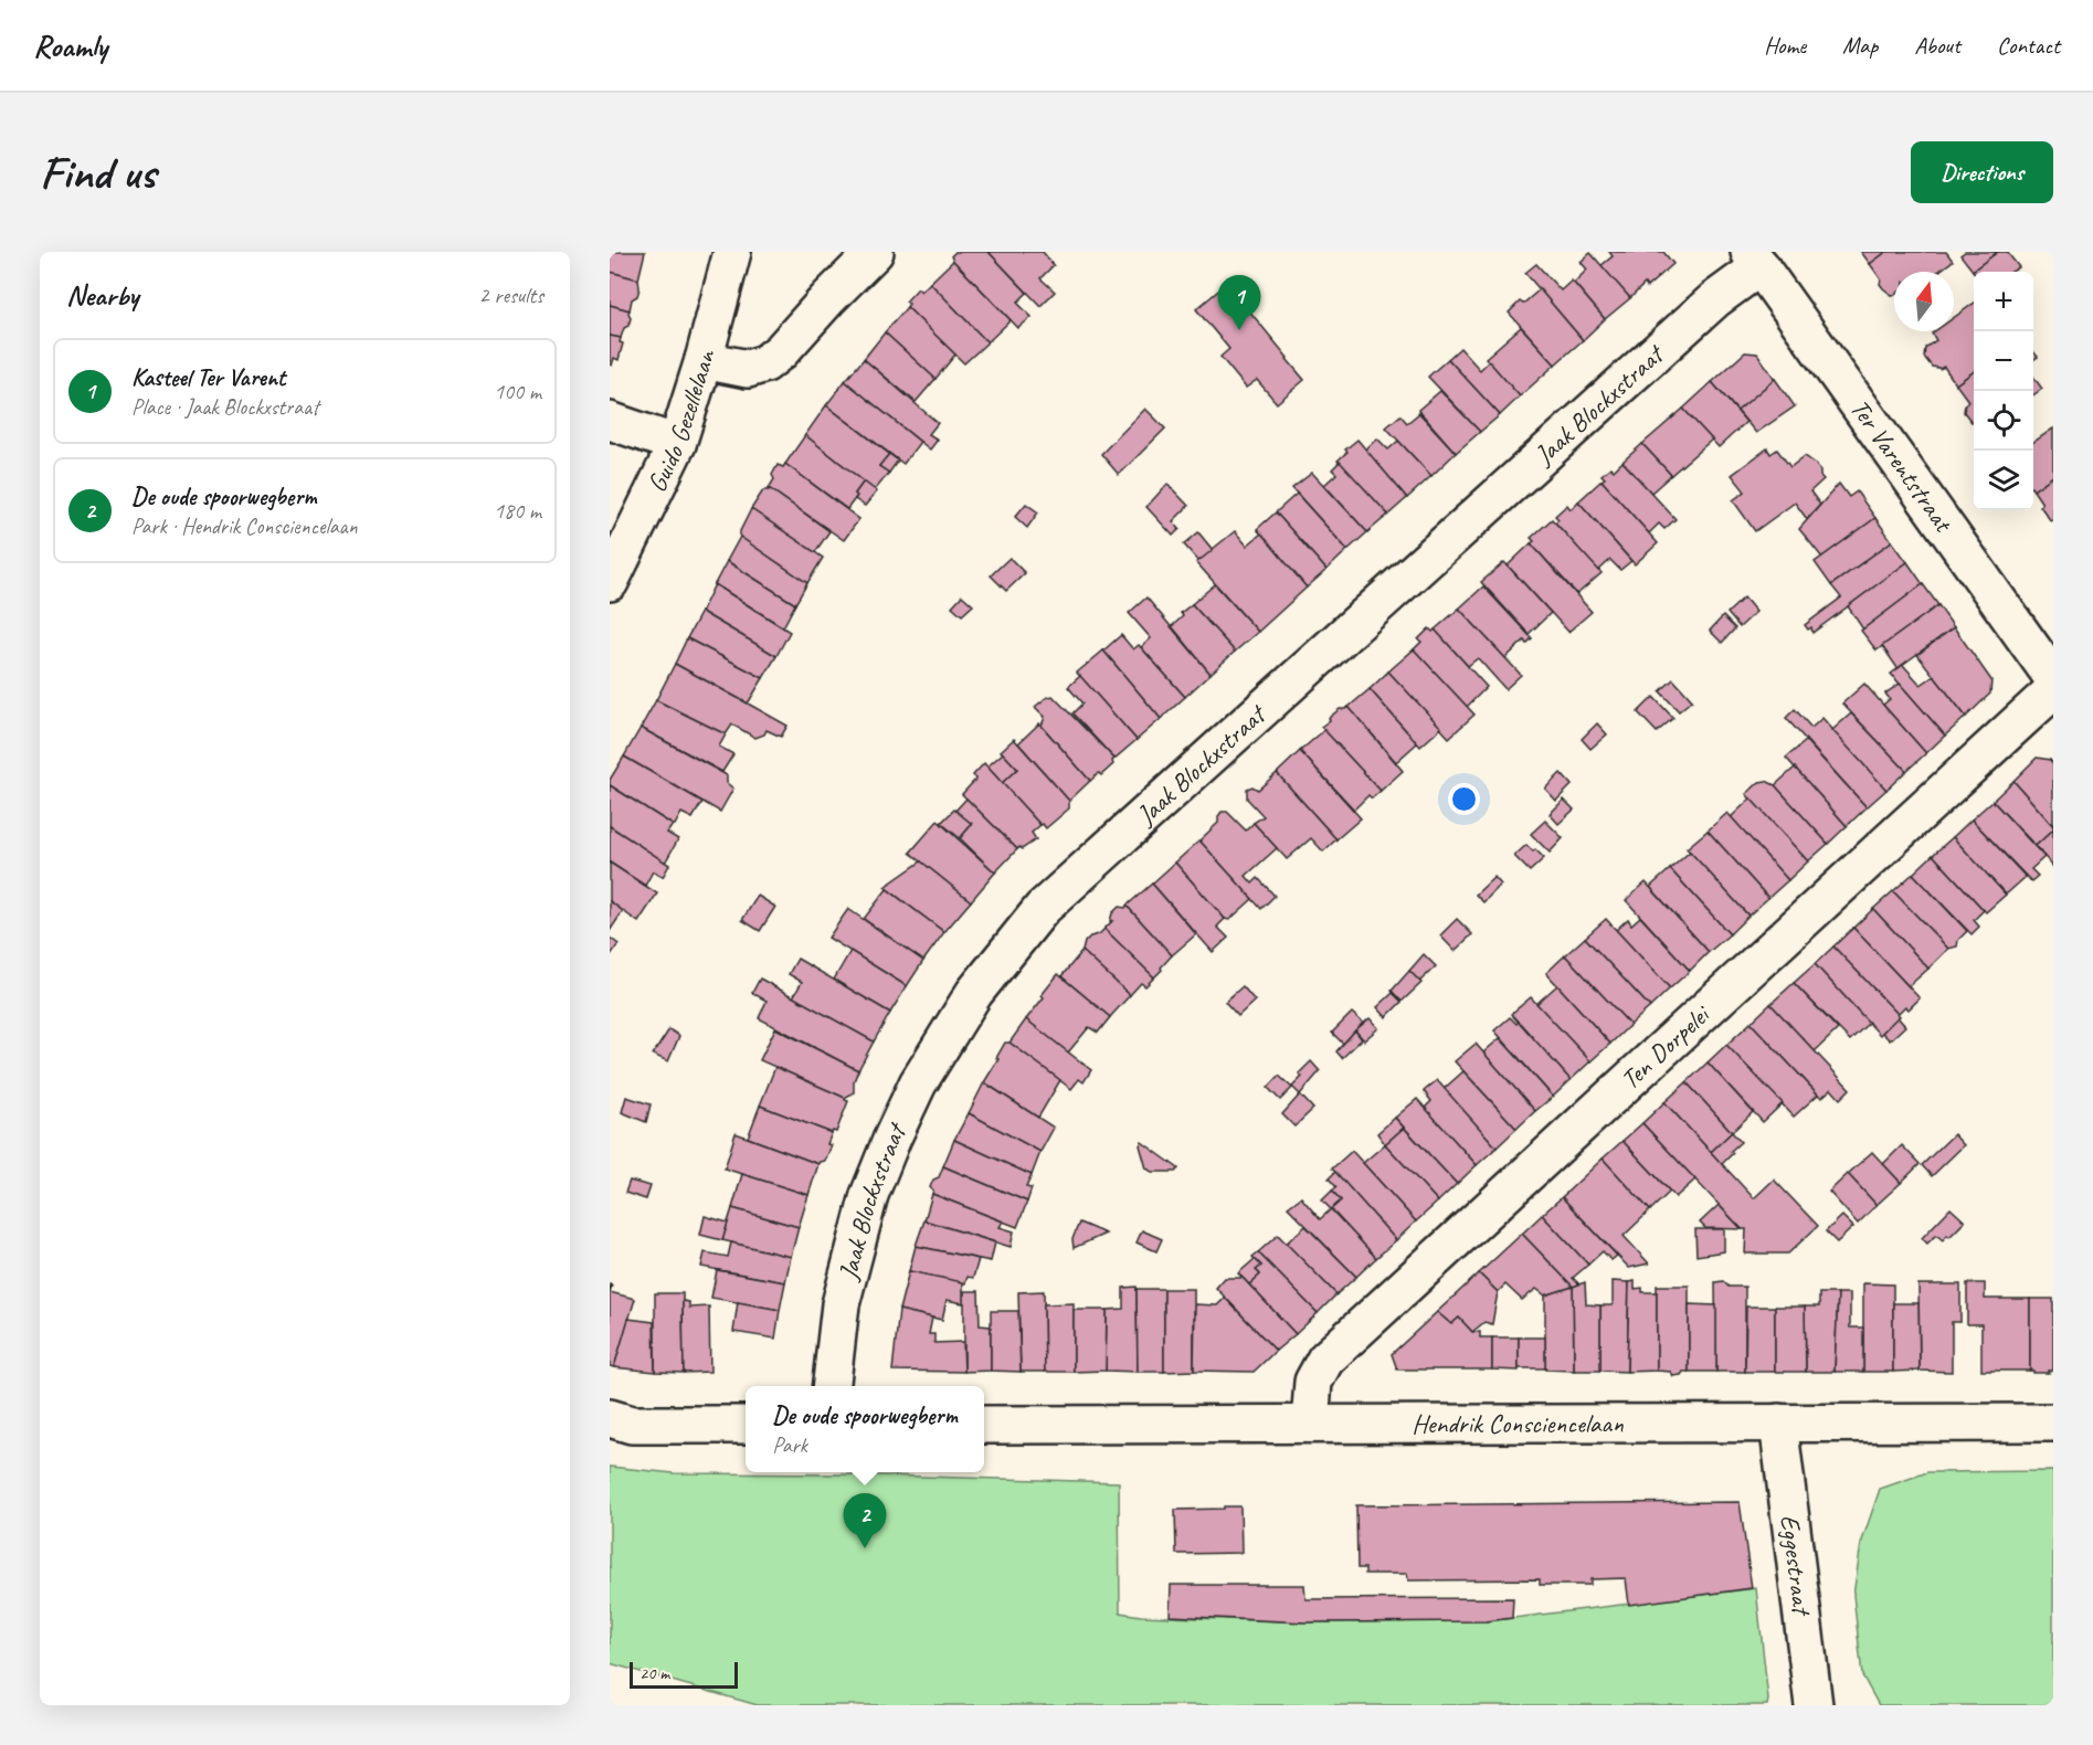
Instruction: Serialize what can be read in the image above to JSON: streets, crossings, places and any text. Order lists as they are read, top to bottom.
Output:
{
  "streets": {
    "street": [
      "Jaak Blockxstraat",
      "Guido Gezellelaan",
      "Ter Varentstraat",
      "Ten Dorpelei",
      "Hendrik Consciencelaan",
      "Eggestraat"
    ]
  },
  "crossings": [
    ["Jaak Blockxstraat", "Ter Varentstraat"],
    ["Ten Dorpelei", "Hendrik Consciencelaan"],
    ["Hendrik Consciencelaan", "Eggestraat"]
  ],
  "scale_bar": "20 m",
  "north": "top",
  "page": {
    "header": "Roamly",
    "nav": [
      "Home",
      "Map",
      "About",
      "Contact"
    ],
    "buttons": "Directions",
    "title": "Find us",
    "heading": ["Nearby", "2 results"],
    "map_buttons": ["+", "−"],
    "pins": ["1", "2"],
    "list": [
      {
        "mark": "1",
        "name": "Kasteel Ter Varent",
        "note": "Place · Jaak Blockxstraat",
        "value": "100 m"
      },
      {
        "mark": "2",
        "name": "De oude spoorwegberm",
        "note": "Park · Hendrik Consciencelaan",
        "value": "180 m"
      }
    ],
    "popup": ["De oude spoorwegberm", "Park"],
    "scale": "20 m"
  }
}
